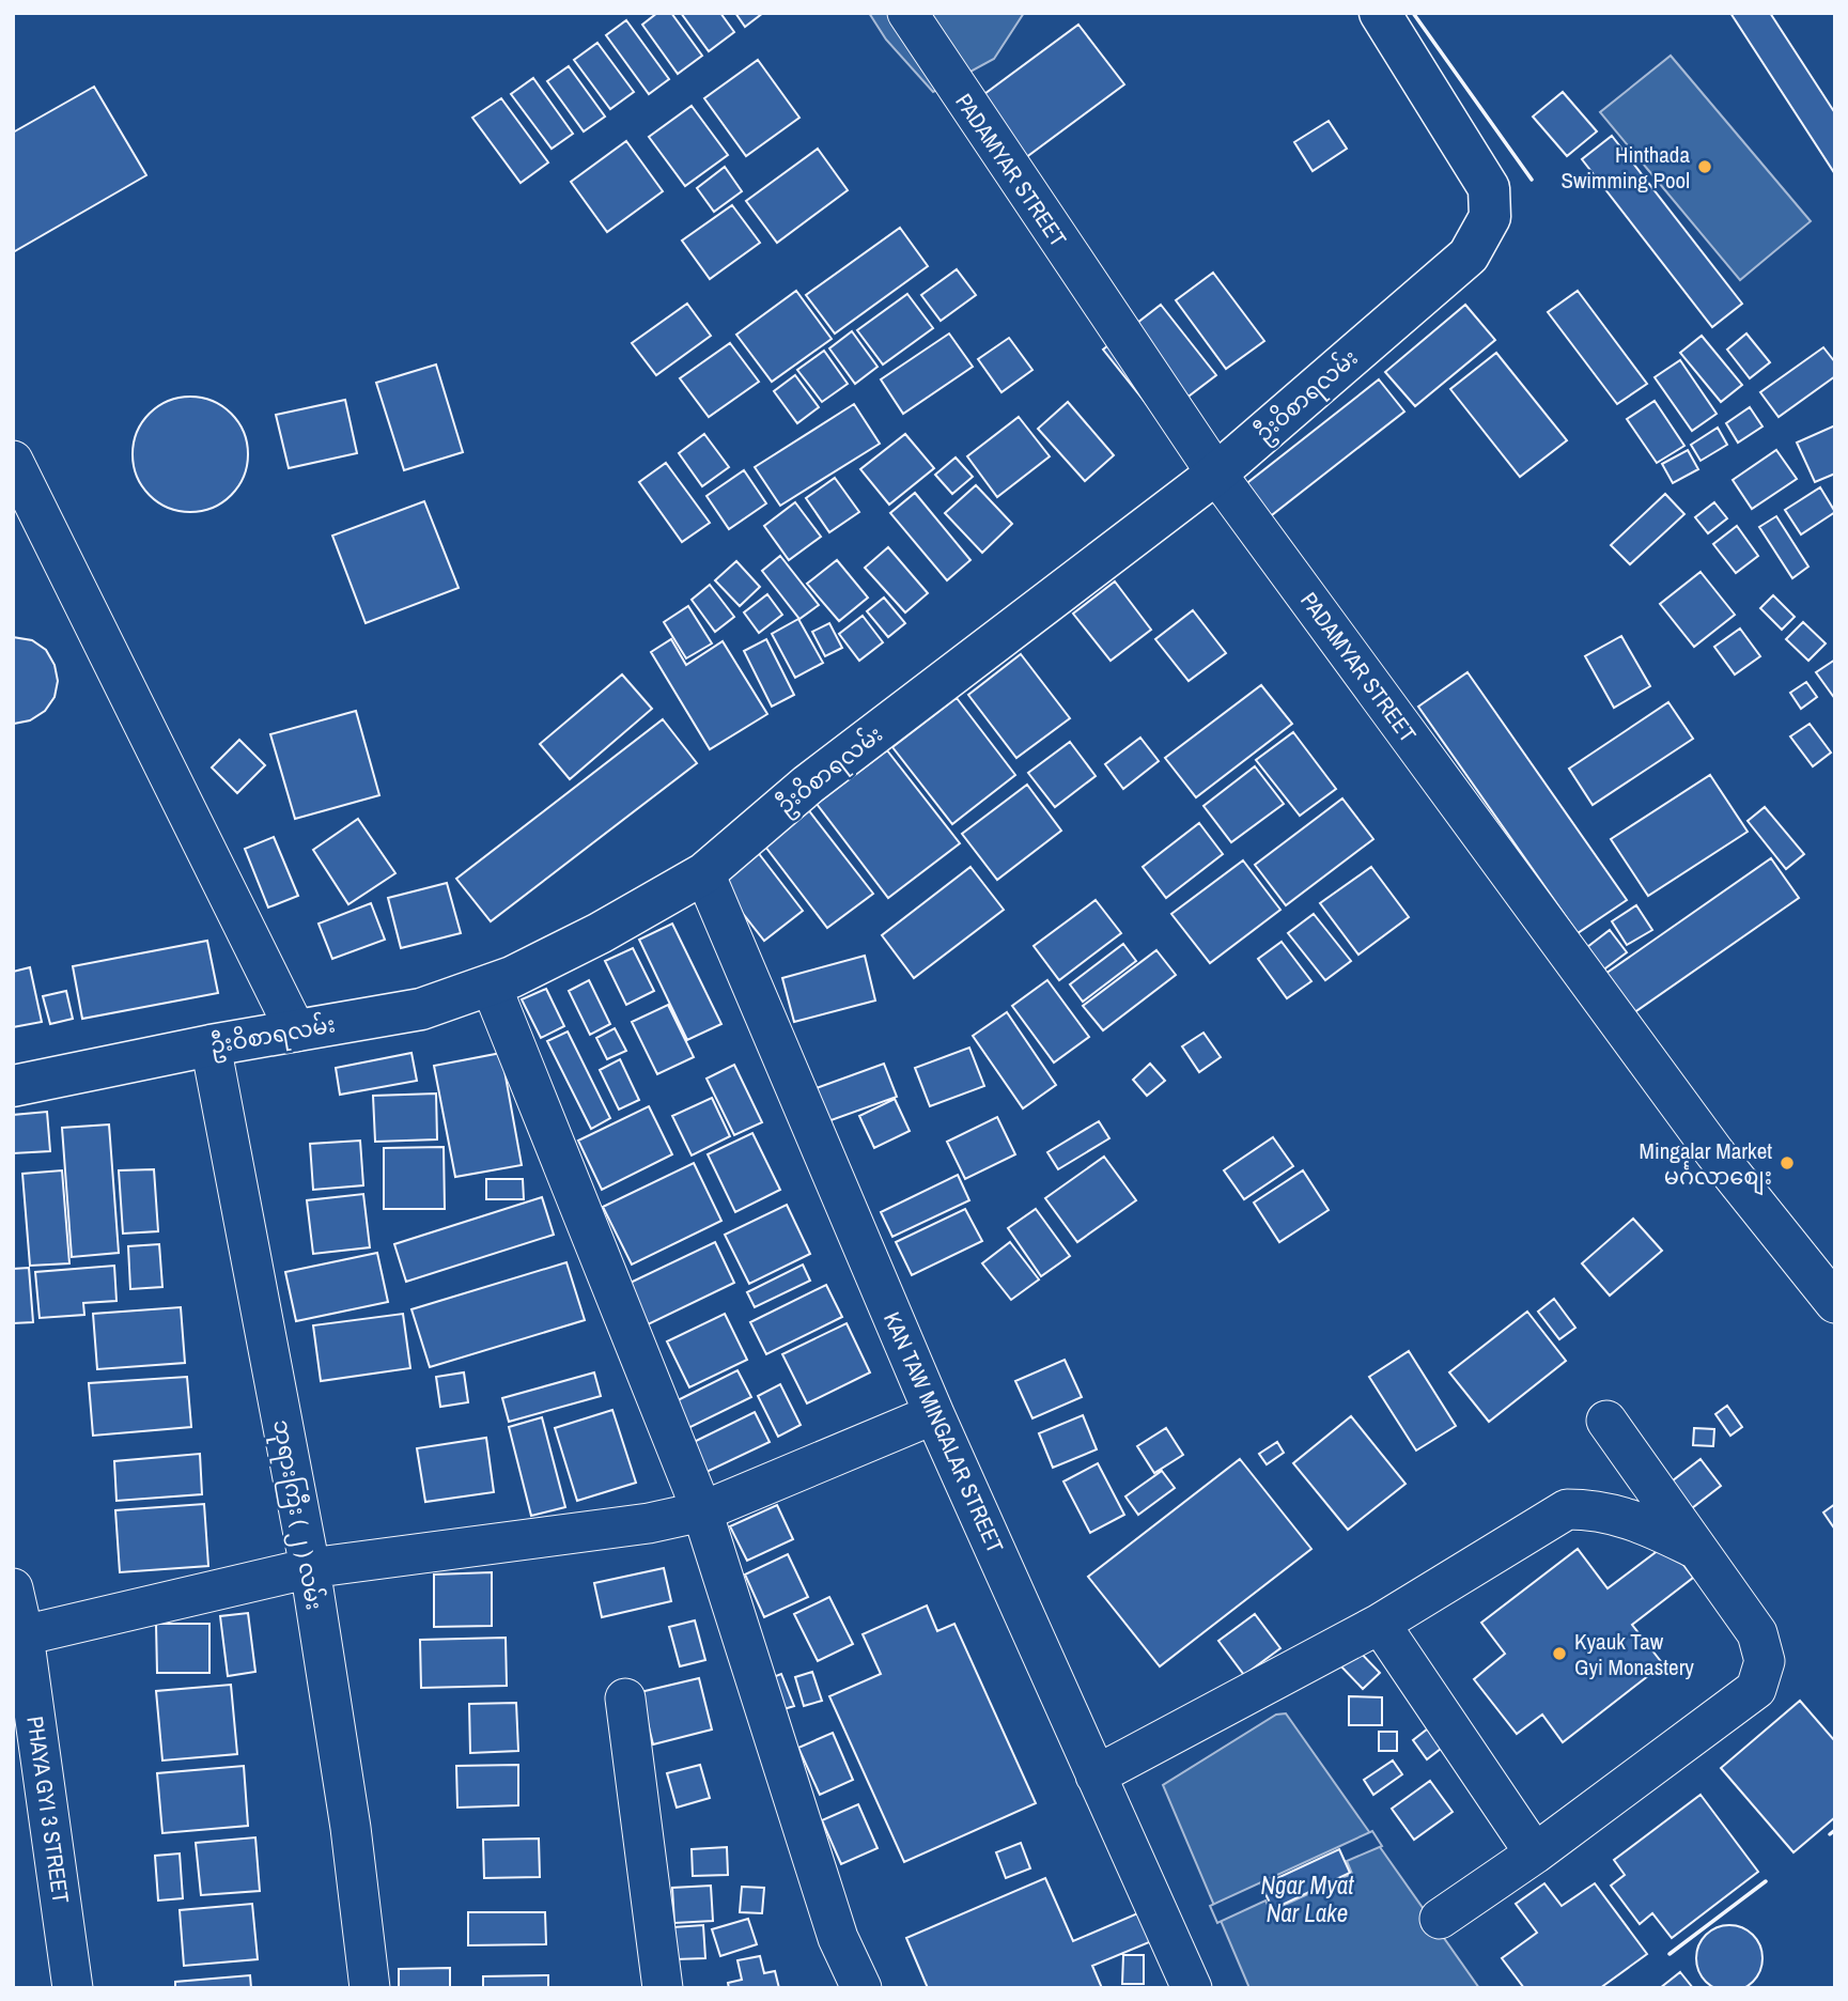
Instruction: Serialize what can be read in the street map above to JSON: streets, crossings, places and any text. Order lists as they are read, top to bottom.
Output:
{
  "streets": {
    "street": [
      "PADAMYAR STREET",
      "ဦးဝိစာရလမ်း",
      "KAN TAW MINGALAR STREET",
      "ဘုရားကြီး ( ၂ ) လမ်း",
      "PHAYA GYI 3 STREET"
    ]
  },
  "crossings": [
    ["PADAMYAR STREET", "ဦးဝိစာရလမ်း"],
    ["ဦးဝိစာရလမ်း", "KAN TAW MINGALAR STREET"],
    ["ဦးဝိစာရလမ်း", "ဘုရားကြီး ( ၂ ) လမ်း"]
  ],
  "water": ["Ngar Myat Nar Lake"],
  "places": ["Hinthada Swimming Pool", "Mingalar Market မင်္ဂလာစျေး", "Kyauk Taw Gyi Monastery"]
}
